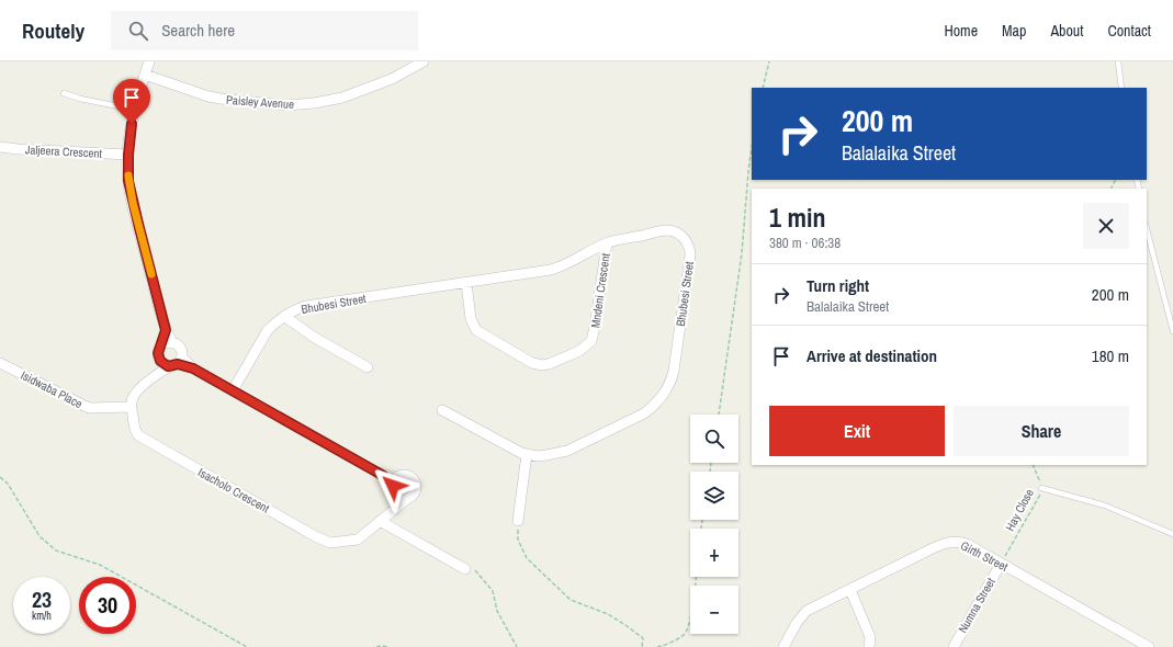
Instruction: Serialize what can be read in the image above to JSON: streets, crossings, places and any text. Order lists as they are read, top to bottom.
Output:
{
  "streets": {
    "street": [
      "Paisley Avenue",
      "Jaljeera Crescent",
      "Mndeni Crescent",
      "Bhubesi Street",
      "Isidwaba Place",
      "Isacholo Crescent",
      "Girth Street",
      "Numna Street"
    ],
    "path": ["Hay Close"]
  },
  "crossings": [
    ["Mndeni Crescent", "Bhubesi Street"],
    ["Isidwaba Place", "Isacholo Crescent"],
    ["Hay Close", "Girth Street"],
    ["Hay Close", "Numna Street"],
    ["Girth Street", "Numna Street"]
  ],
  "page": {
    "header": "Routely",
    "search": "Search here",
    "nav": [
      "Home",
      "Map",
      "About",
      "Contact"
    ],
    "turn": ["200 m", "Balalaika Street"],
    "heading": ["1 min", "380 m · 06:38"],
    "list": [
      {
        "name": "Turn right",
        "note": "Balalaika Street",
        "value": "200 m"
      },
      {
        "name": "Arrive at destination",
        "value": "180 m"
      }
    ],
    "buttons": ["Exit", "Share"],
    "map_buttons": ["+", "−"],
    "speed": "23 km/h",
    "limit": "30"
  }
}
